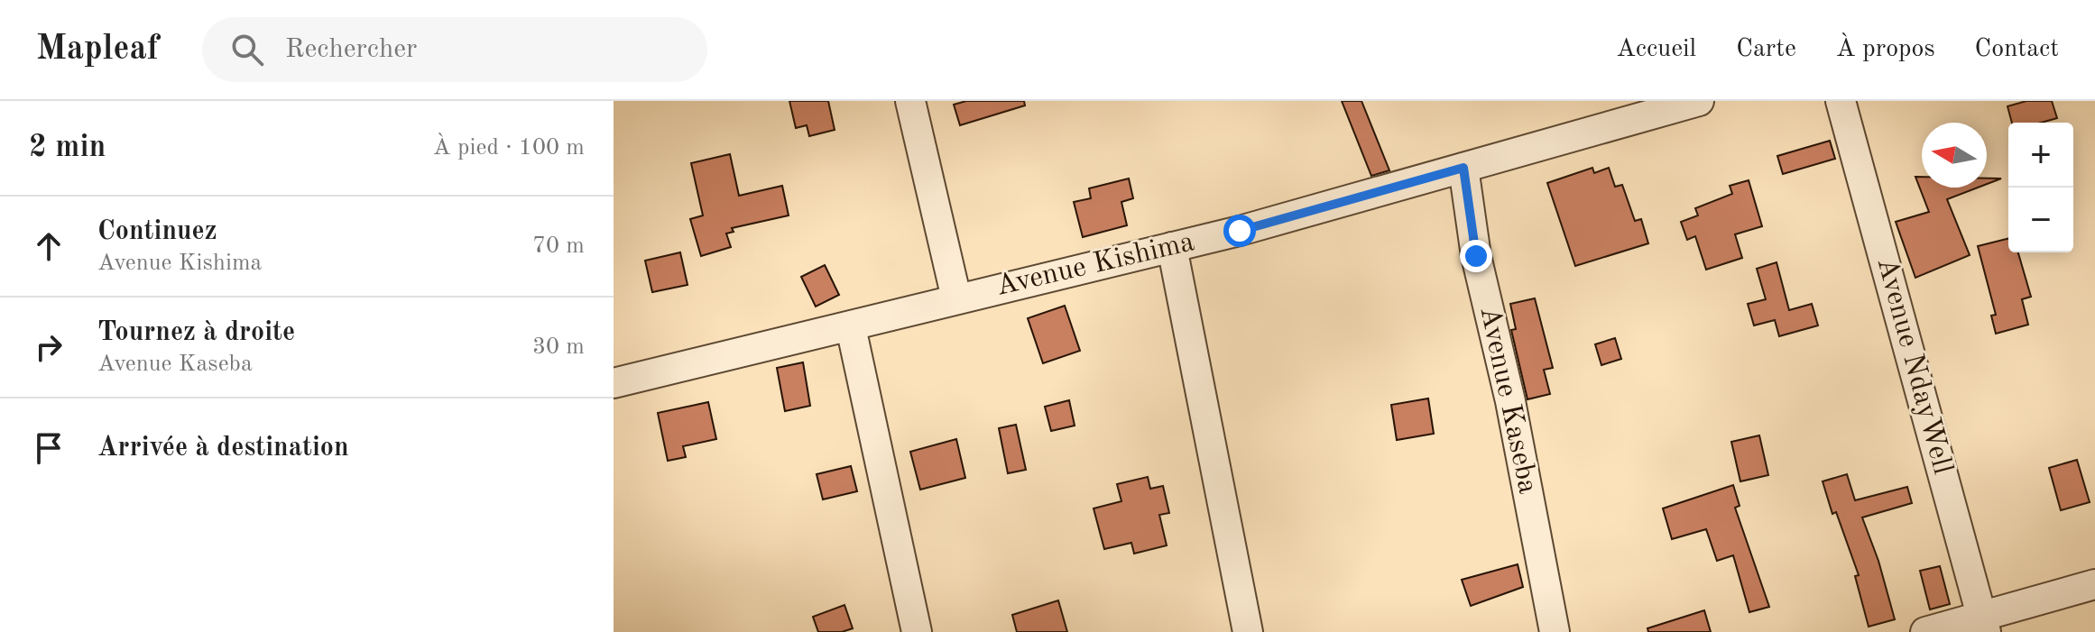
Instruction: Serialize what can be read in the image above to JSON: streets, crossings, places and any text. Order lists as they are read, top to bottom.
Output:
{
  "streets": {
    "street": ["Avenue Kishima", "Avenue NdayWell", "Avenue Kaseba"]
  },
  "crossings": [
    ["Avenue Kishima", "Avenue Kaseba"]
  ],
  "north": "left",
  "page": {
    "header": "Mapleaf",
    "search": "Rechercher",
    "nav": [
      "Accueil",
      "Carte",
      "À propos",
      "Contact"
    ],
    "heading": ["2 min", "À pied · 100 m"],
    "map_buttons": ["+", "−"],
    "list": [
      ["Continuez", "Avenue Kishima", "70 m"],
      ["Tournez à droite", "Avenue Kaseba", "30 m"],
      "Arrivée à destination"
    ]
  }
}
